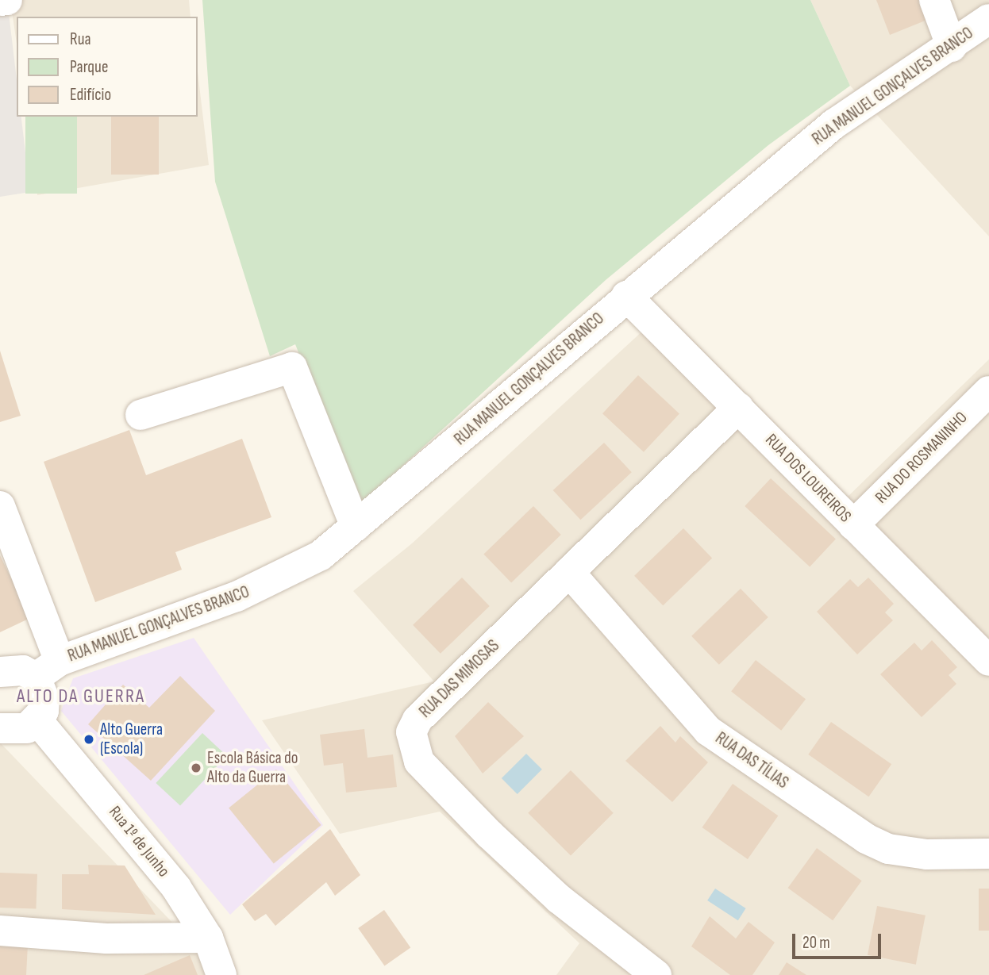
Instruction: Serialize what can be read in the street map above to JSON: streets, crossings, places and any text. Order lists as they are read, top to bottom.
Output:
{
  "streets": {
    "street": [
      "RUA MANUEL GONÇALVES BRANCO",
      "RUA DO ROSMANINHO",
      "RUA DOS LOUREIROS",
      "RUA DAS MIMOSAS",
      "RUA DAS TÍLIAS",
      "Rua 1º de Junho"
    ]
  },
  "crossings": [
    ["RUA MANUEL GONÇALVES BRANCO", "RUA DOS LOUREIROS"],
    ["RUA DO ROSMANINHO", "RUA DOS LOUREIROS"],
    ["RUA DOS LOUREIROS", "RUA DAS MIMOSAS"],
    ["RUA DAS MIMOSAS", "RUA DAS TÍLIAS"]
  ],
  "districts": ["ALTO DA GUERRA"],
  "places": ["Alto Guerra (Escola)", "Escola Básica do Alto da Guerra"],
  "legend": ["Rua", "Parque", "Edifício"],
  "scale_bar": "20 m"
}
